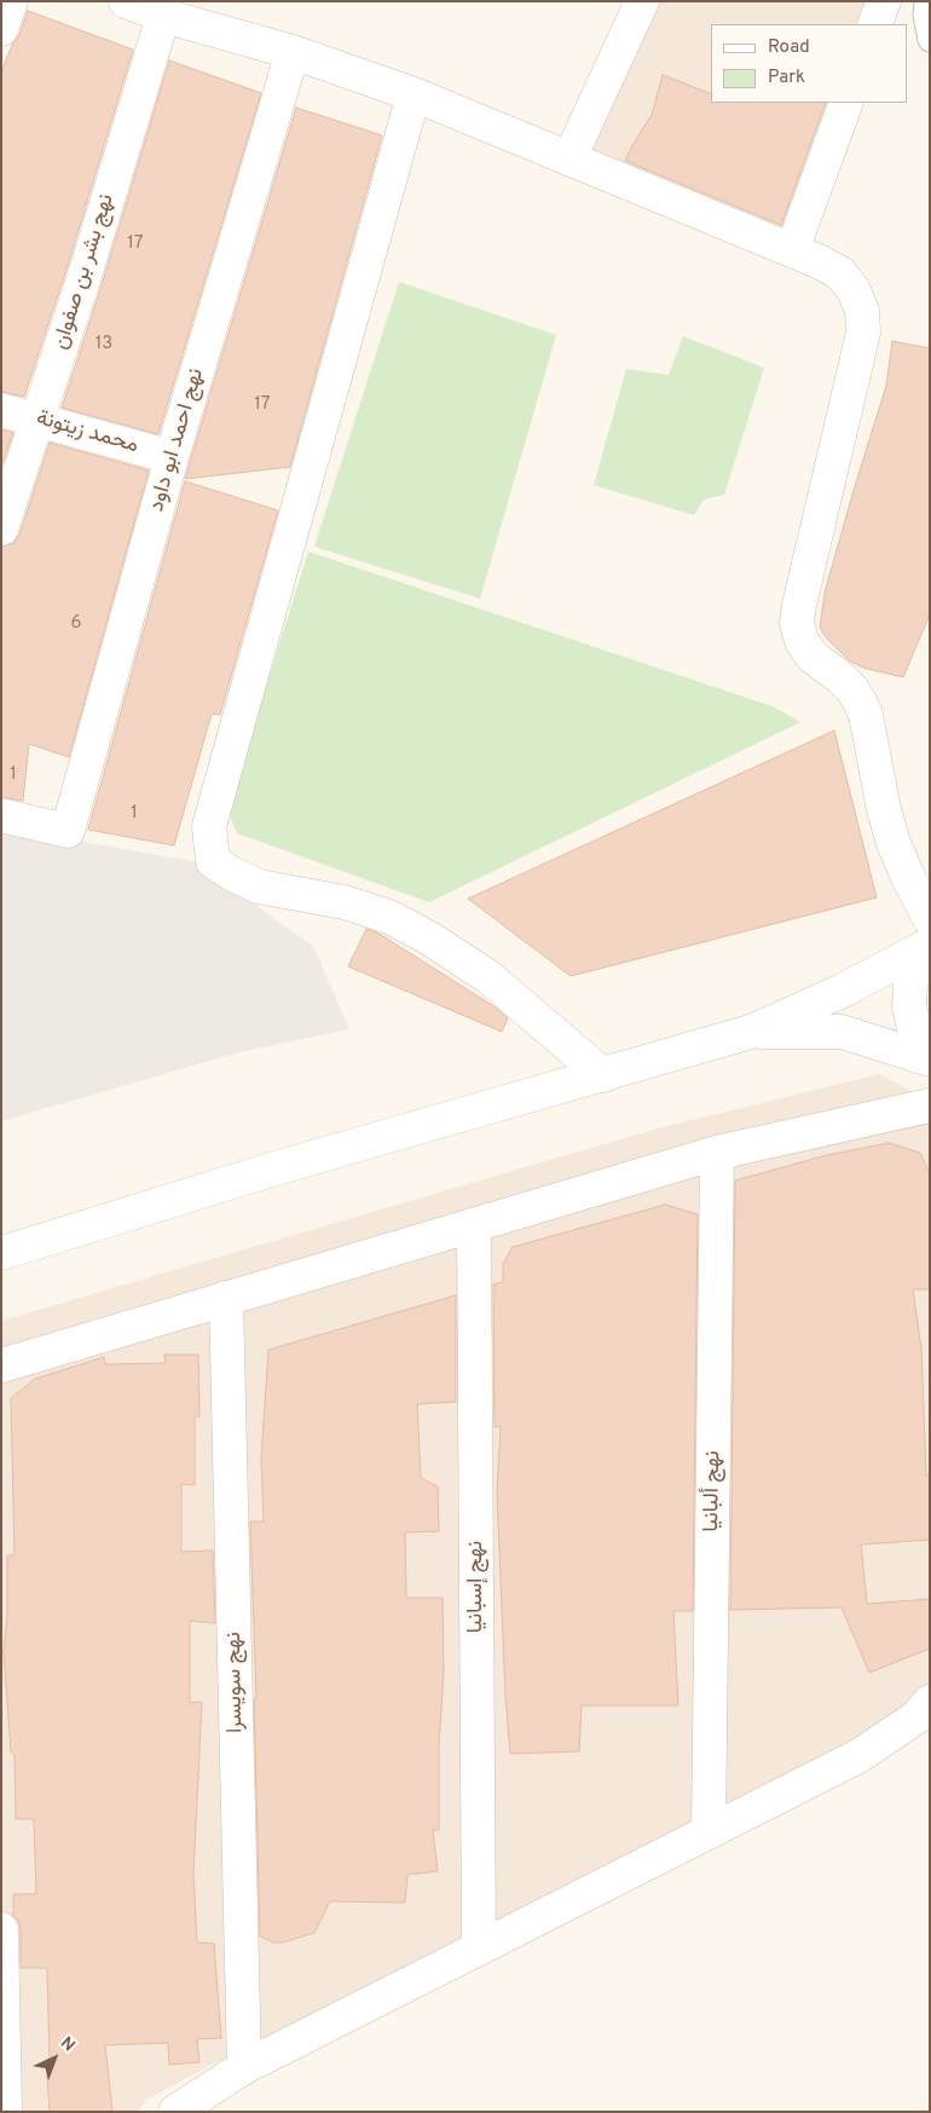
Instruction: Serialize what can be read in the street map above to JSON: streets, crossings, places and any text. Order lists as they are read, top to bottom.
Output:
{
  "streets": {
    "street": [
      "نهج بشر بن صفوان",
      "محمد زيتونة",
      "نهج احمد ابو داود",
      "نهج ألبانيا",
      "نهج إسبانيا",
      "نهج سويسرا"
    ]
  },
  "crossings": [
    ["نهج بشر بن صفوان", "محمد زيتونة"],
    ["محمد زيتونة", "نهج احمد ابو داود"]
  ],
  "house_numbers": [
    "17",
    "13",
    "17",
    "6",
    "1",
    "1"
  ],
  "legend": ["Road", "Park"],
  "north": "top right"
}
